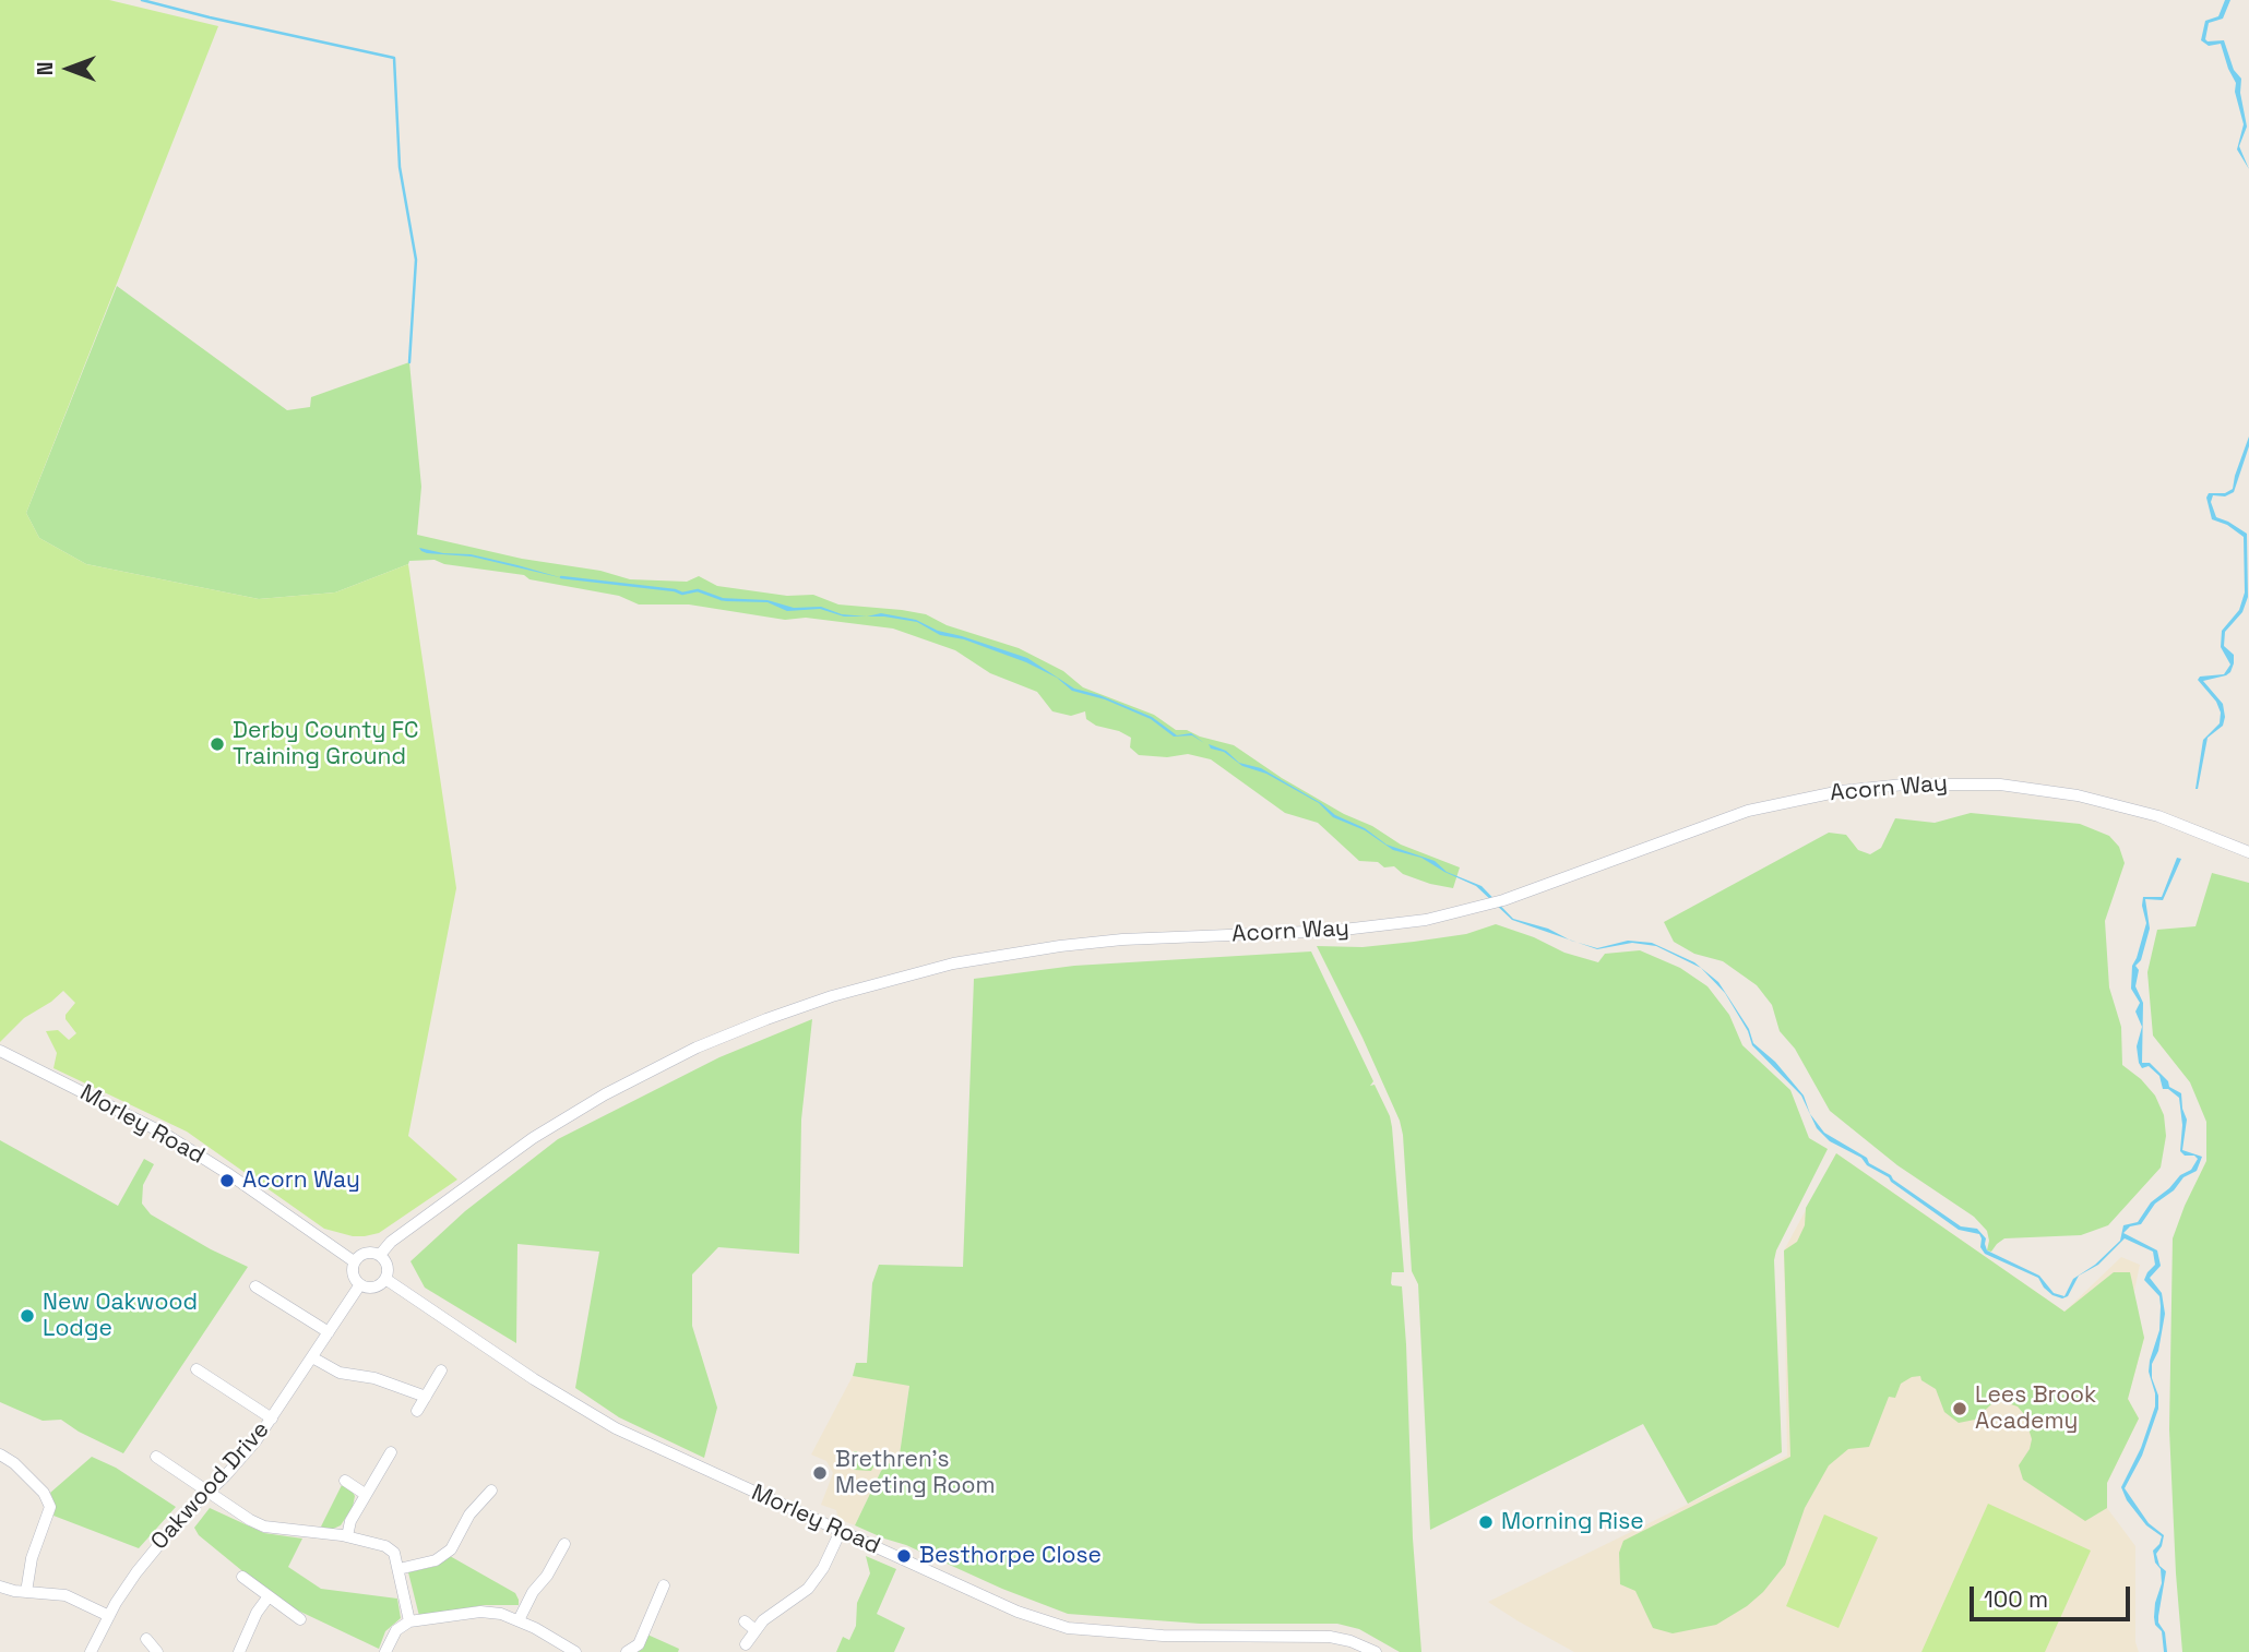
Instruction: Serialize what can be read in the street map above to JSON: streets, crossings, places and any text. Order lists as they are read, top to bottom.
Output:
{
  "streets": {
    "street": ["Acorn Way", "Morley Road", "Oakwood Drive"]
  },
  "crossings": [
    ["Acorn Way", "Morley Road"],
    ["Acorn Way", "Oakwood Drive"],
    ["Morley Road", "Oakwood Drive"]
  ],
  "places": [
    "Derby County FC Training Ground",
    "Acorn Way",
    "New Oakwood Lodge",
    "Lees Brook Academy",
    "Brethren's Meeting Room",
    "Morning Rise",
    "Besthorpe Close"
  ],
  "scale_bar": "100 m",
  "north": "left"
}
